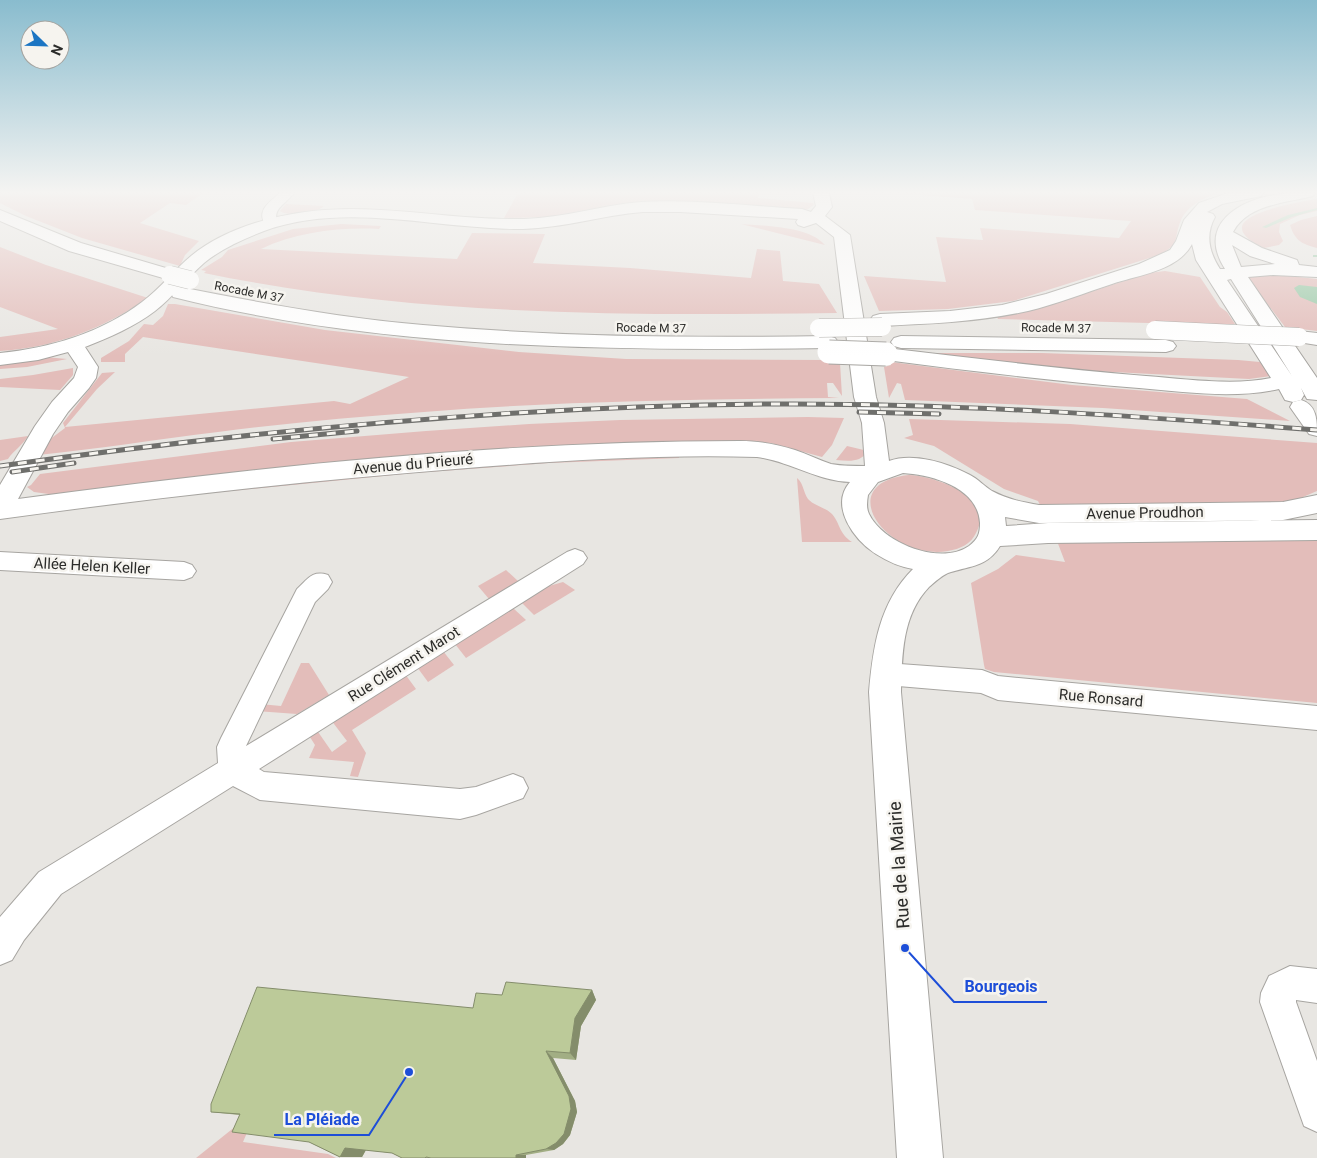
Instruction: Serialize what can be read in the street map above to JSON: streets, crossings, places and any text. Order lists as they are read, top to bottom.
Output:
{
  "streets": {
    "main road": [
      "Rocade M 37",
      "Avenue du Prieuré",
      "Avenue Proudhon",
      "Rue de la Mairie"
    ],
    "street": ["Allée Helen Keller", "Rue Clément Marot", "Rue Ronsard"]
  },
  "crossings": [
    ["Avenue du Prieuré", "Avenue Proudhon"],
    ["Avenue du Prieuré", "Rue de la Mairie"],
    ["Avenue Proudhon", "Rue de la Mairie"],
    ["Rue Ronsard", "Rue de la Mairie"]
  ],
  "places": ["Bourgeois", "La Pléiade"],
  "north": "bottom right"
}
